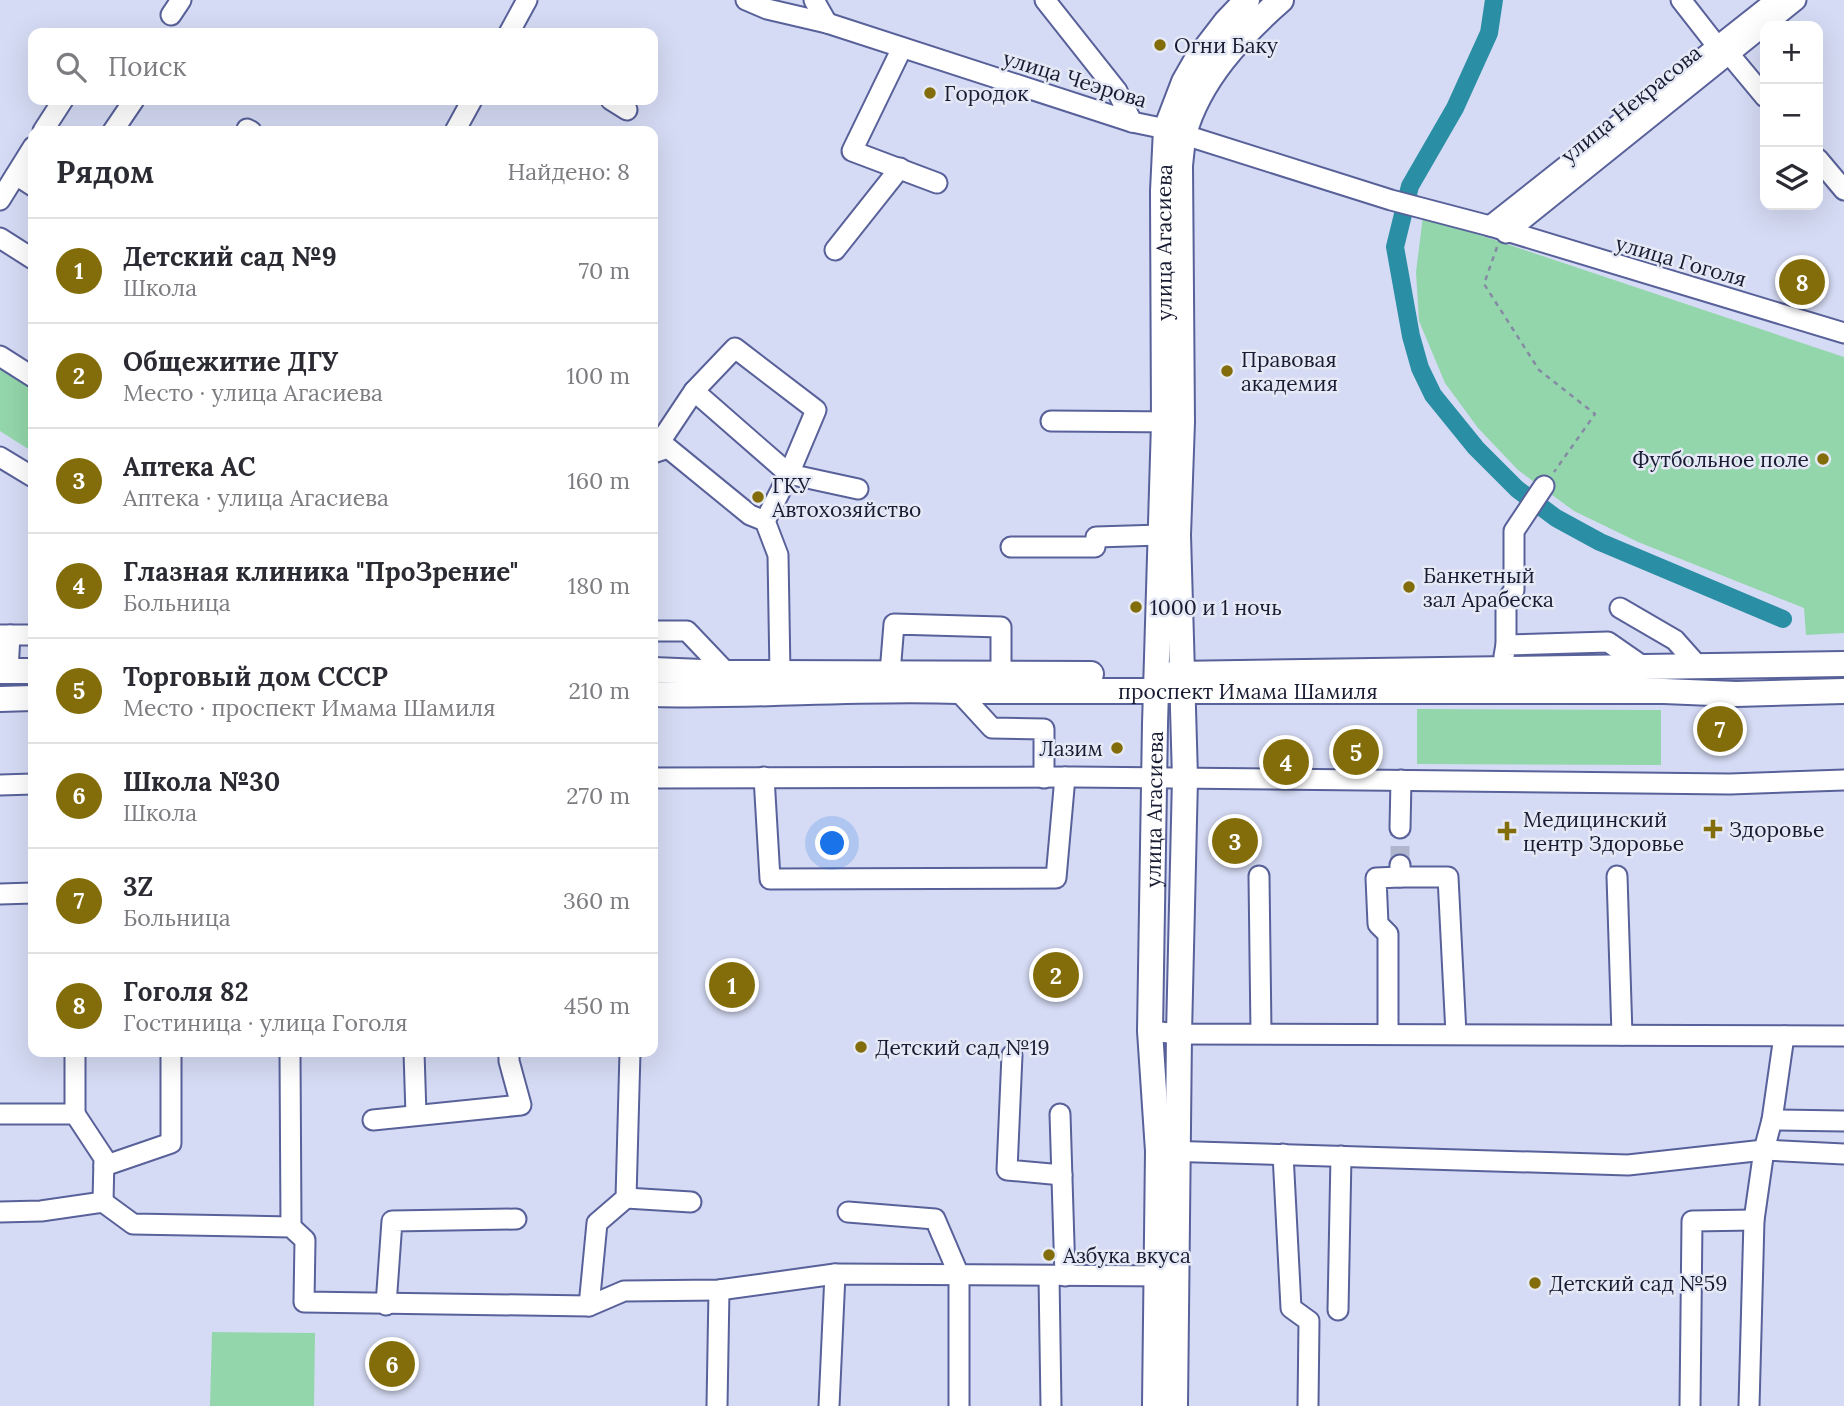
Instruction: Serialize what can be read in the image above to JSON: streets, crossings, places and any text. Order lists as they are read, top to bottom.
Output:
{
  "streets": {
    "main road": ["улица Агасиева", "проспект Имама Шамиля"],
    "street": ["улица Чеэрова", "улица Некрасова", "улица Гоголя"]
  },
  "crossings": [
    ["улица Чеэрова", "улица Некрасова"],
    ["улица Чеэрова", "улица Агасиева"],
    ["улица Чеэрова", "улица Гоголя"],
    ["улица Некрасова", "улица Гоголя"],
    ["улица Агасиева", "проспект Имама Шамиля"]
  ],
  "places": {
    "other": [
      "Огни Баку",
      "Городок",
      "Правовая академия",
      "Футбольное поле",
      "ГКУ Автохозяйство",
      "Банкетный зал Арабеска",
      "1000 и 1 ночь",
      "Лазим",
      "Детский сад №19",
      "Азбука вкуса",
      "Детский сад №59"
    ],
    "health": ["Здоровье", "Медицинский центр Здоровье"]
  },
  "page": {
    "map_buttons": ["+", "−"],
    "search": "Поиск",
    "heading": ["Рядом", "Найдено: 8"],
    "list": [
      {
        "mark": "1",
        "name": "Детский сад №9",
        "note": "Школа",
        "value": "70 m"
      },
      {
        "mark": "2",
        "name": "Общежитие ДГУ",
        "note": "Место · улица Агасиева",
        "value": "100 m"
      },
      {
        "mark": "3",
        "name": "Аптека АС",
        "note": "Аптека · улица Агасиева",
        "value": "160 m"
      },
      {
        "mark": "4",
        "name": "Глазная клиника \"ПроЗрение\"",
        "note": "Больница",
        "value": "180 m"
      },
      {
        "mark": "5",
        "name": "Торговый дом СССР",
        "note": "Место · проспект Имама Шамиля",
        "value": "210 m"
      },
      {
        "mark": "6",
        "name": "Школа №30",
        "note": "Школа",
        "value": "270 m"
      },
      {
        "mark": "7",
        "name": "3Z",
        "note": "Больница",
        "value": "360 m"
      },
      {
        "mark": "8",
        "name": "Гоголя 82",
        "note": "Гостиница · улица Гоголя",
        "value": "450 m"
      }
    ],
    "pins": [
      "8",
      "7",
      "5",
      "4",
      "3",
      "2",
      "1",
      "6"
    ]
  }
}
